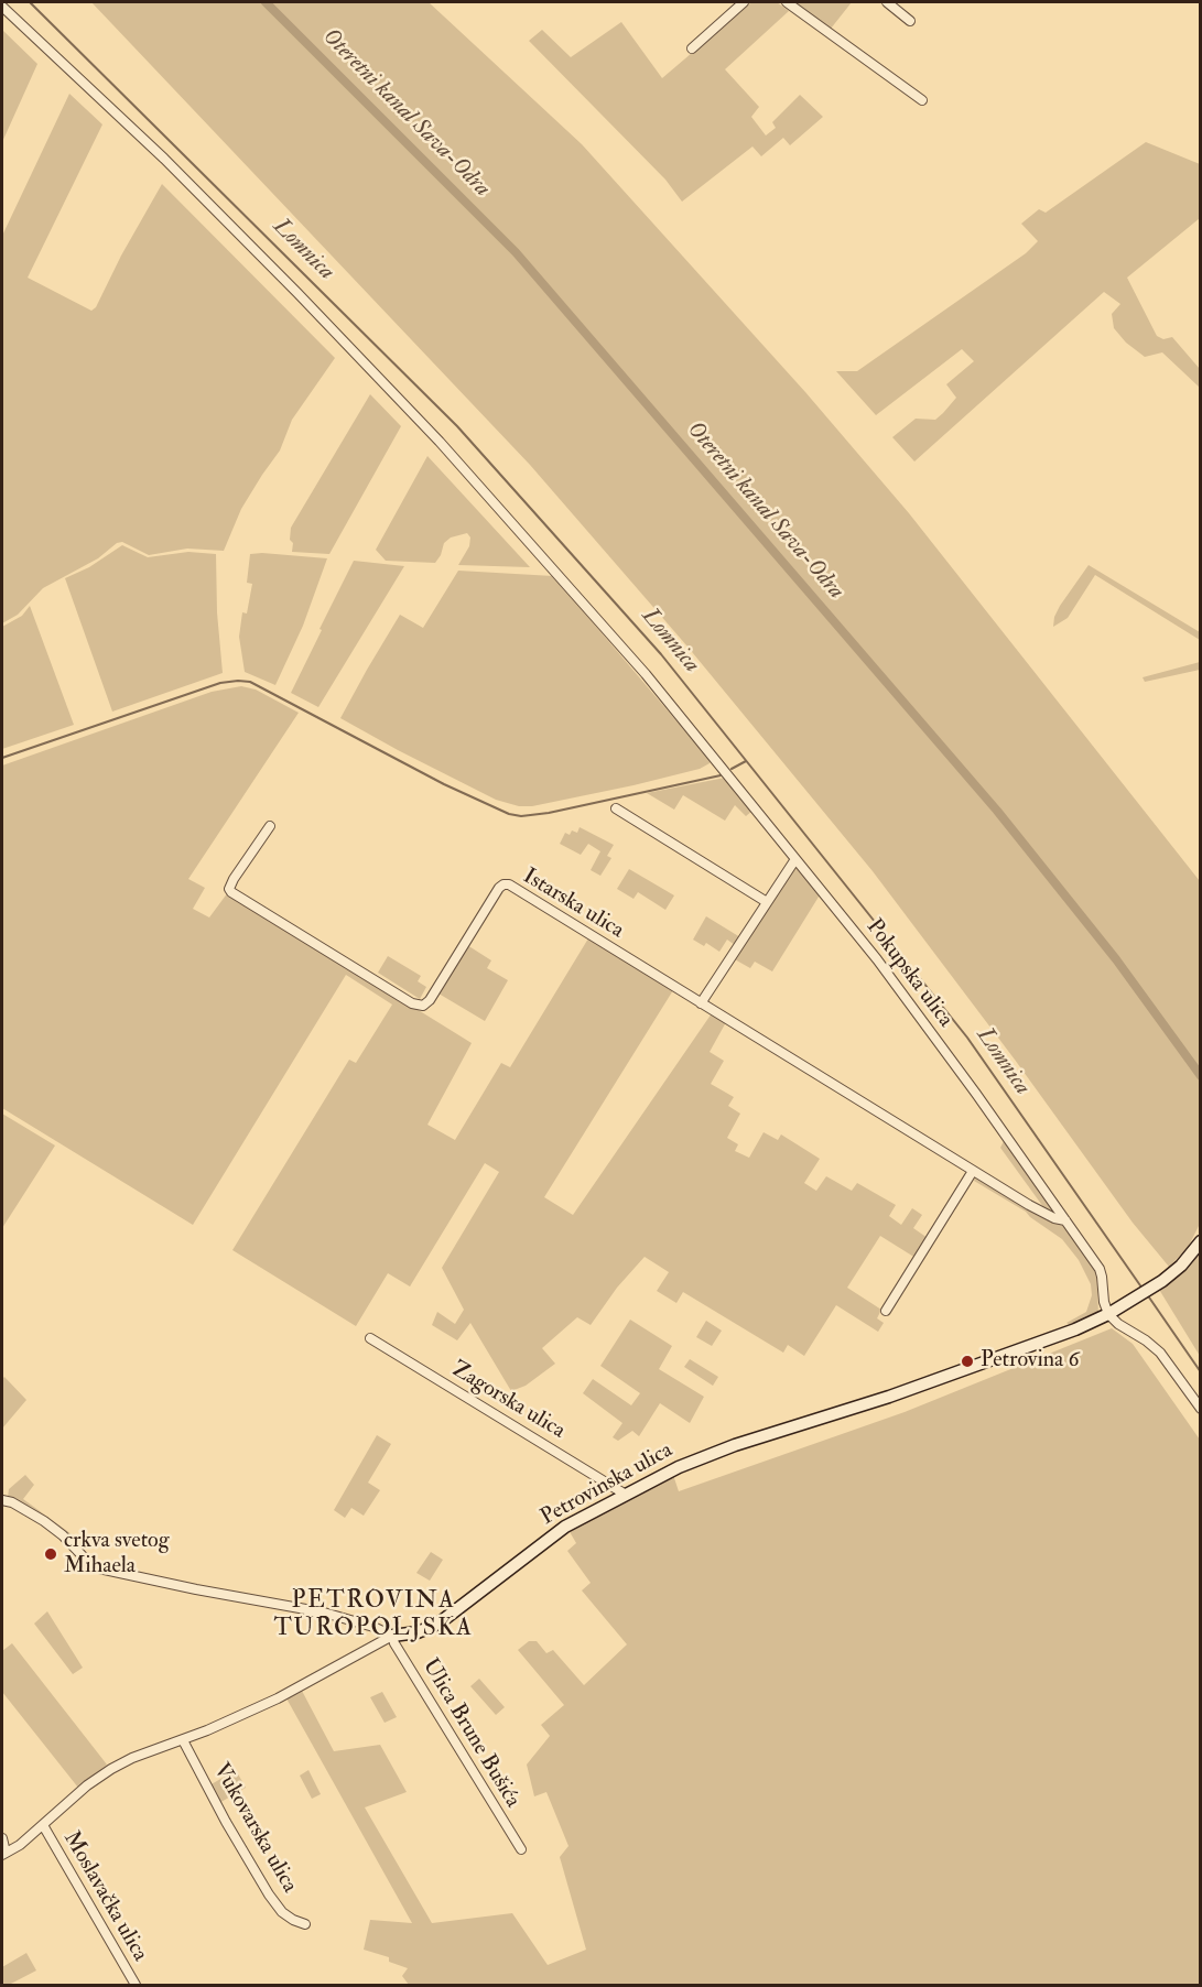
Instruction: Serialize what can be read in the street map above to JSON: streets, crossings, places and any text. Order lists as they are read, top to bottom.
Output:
{
  "streets": {
    "street": [
      "Istarska ulica",
      "Pokupska ulica",
      "Zagorska ulica",
      "Petrovinska ulica",
      "Ulica Brune Bušića",
      "Vukovarska ulica",
      "Moslavačka ulica"
    ]
  },
  "crossings": [
    ["Istarska ulica", "Pokupska ulica"],
    ["Pokupska ulica", "Petrovinska ulica"],
    ["Zagorska ulica", "Petrovinska ulica"],
    ["Petrovinska ulica", "Ulica Brune Bušića"],
    ["Petrovinska ulica", "Vukovarska ulica"],
    ["Petrovinska ulica", "Moslavačka ulica"]
  ],
  "districts": ["PETROVINA TUROPOLJSKA"],
  "water": ["Oteretni kanal Sava-Odra", "Lomnica"],
  "places": ["Petrovina 6", "crkva svetog Mihaela"]
}
